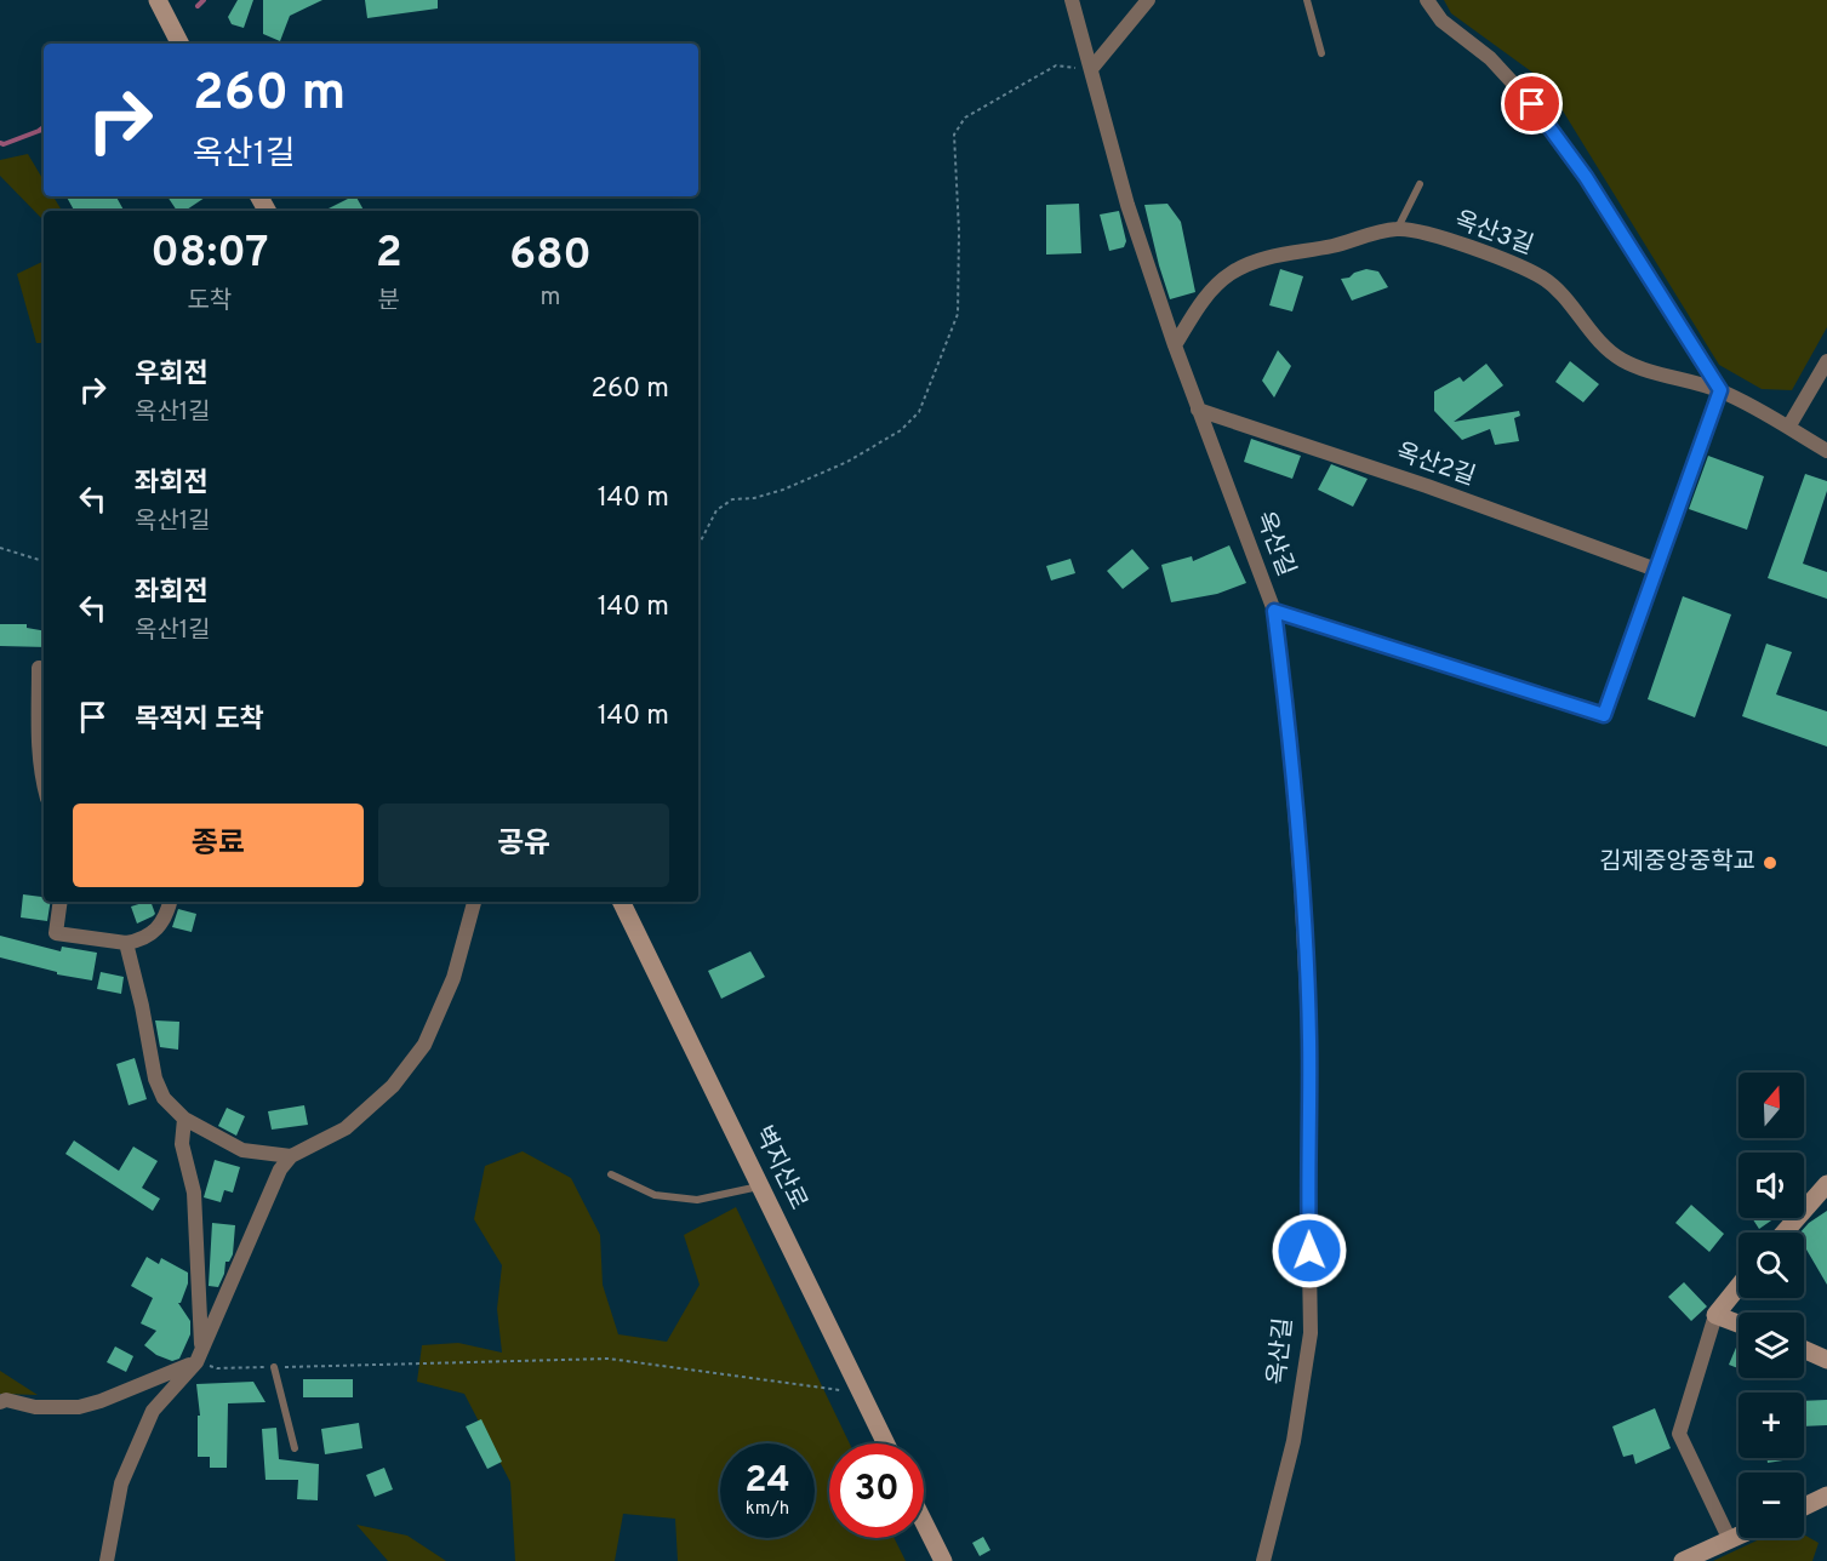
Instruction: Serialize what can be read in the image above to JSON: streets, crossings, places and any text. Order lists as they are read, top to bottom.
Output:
{
  "streets": {
    "street": [
      "옥산3길",
      "옥산2길",
      "옥산길",
      "벽지산로"
    ]
  },
  "crossings": [
    ["옥산3길", "옥산길"],
    ["옥산2길", "옥산길"]
  ],
  "places": ["김제중앙중학교"],
  "north": "top",
  "page": {
    "turn": ["260 m", "옥산1길"],
    "eta": [
      "08:07",
      "도착",
      "2",
      "분",
      "680",
      "m"
    ],
    "list": [
      {
        "name": "우회전",
        "note": "옥산1길",
        "value": "260 m"
      },
      {
        "name": "좌회전",
        "note": "옥산1길",
        "value": "140 m"
      },
      {
        "name": "좌회전",
        "note": "옥산1길",
        "value": "140 m"
      },
      {
        "name": "목적지 도착",
        "value": "140 m"
      }
    ],
    "buttons": ["종료", "공유"],
    "map_buttons": ["+", "−"],
    "speed": "24 km/h",
    "limit": "30"
  }
}
